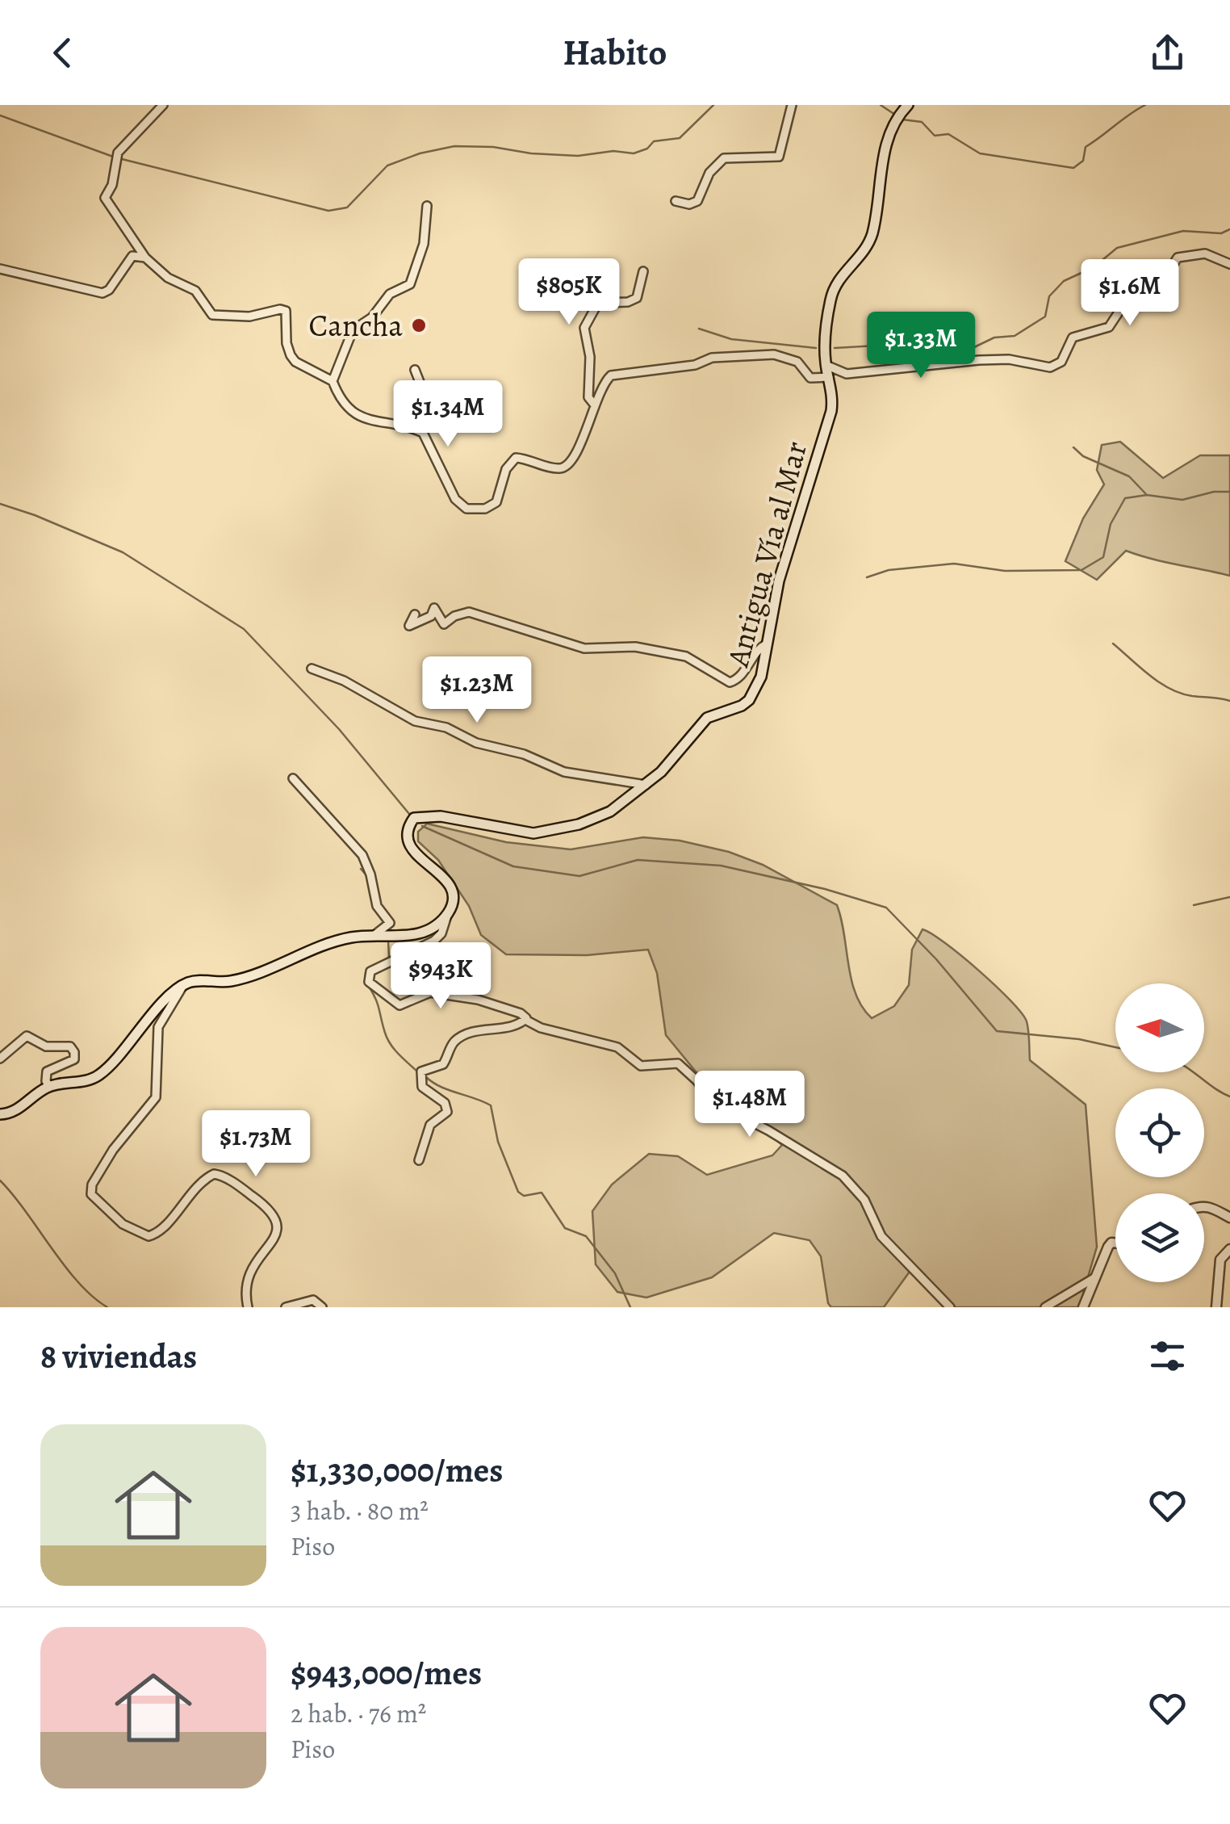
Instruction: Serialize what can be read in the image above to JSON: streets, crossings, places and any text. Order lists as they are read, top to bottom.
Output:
{
  "streets": {
    "main road": ["Antigua Vía al Mar"]
  },
  "places": ["Cancha"],
  "north": "left",
  "page": {
    "header": "Habito",
    "price": [
      "$805K",
      "$1.6M",
      "$1.33M",
      "$1.34M",
      "$1.23M",
      "$943K",
      "$1.48M",
      "$1.73M"
    ],
    "heading": "8 viviendas",
    "list": [
      {
        "name": "$1,330,000/mes",
        "note": "3 hab. · 80 m² · Piso"
      },
      {
        "name": "$943,000/mes",
        "note": "2 hab. · 76 m² · Piso"
      }
    ]
  }
}
